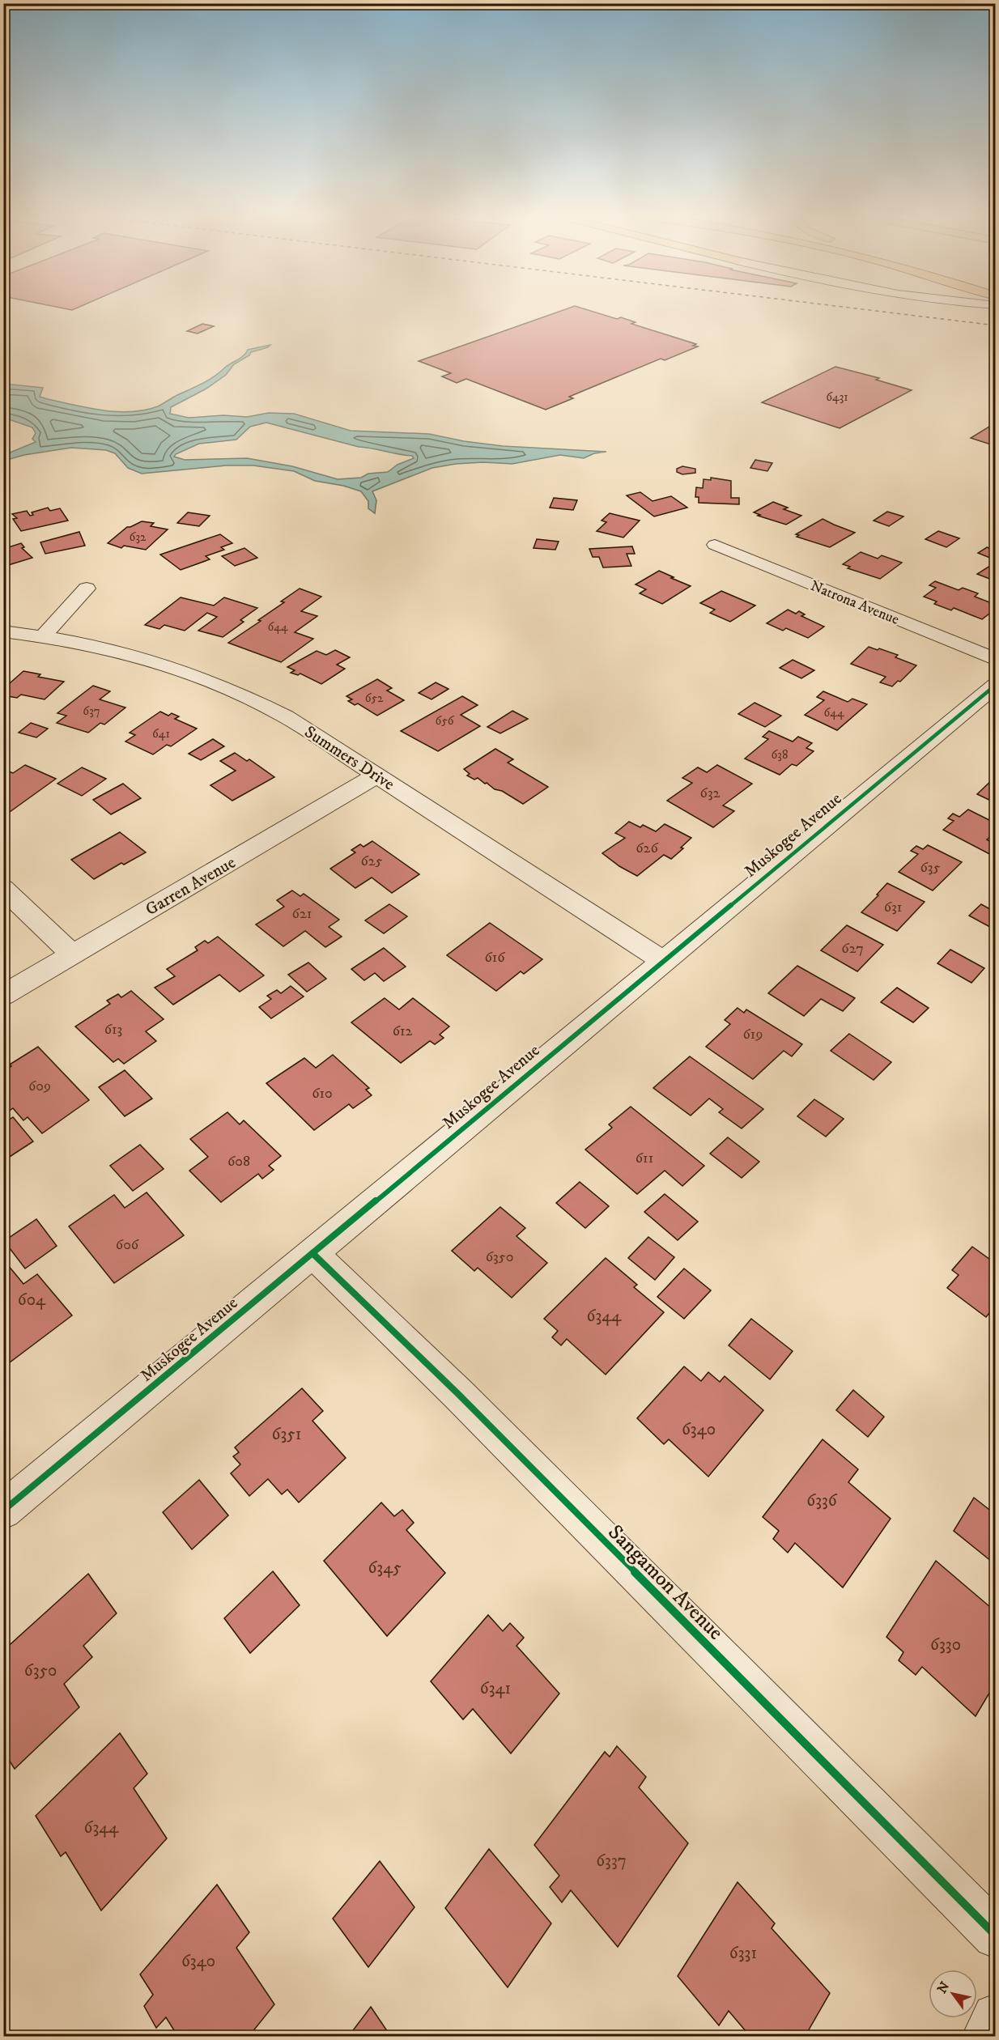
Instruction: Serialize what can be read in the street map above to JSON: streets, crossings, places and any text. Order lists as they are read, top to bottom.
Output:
{
  "streets": {
    "street": [
      "Natrona Avenue",
      "Summers Drive",
      "Muskogee Avenue",
      "Garren Avenue",
      "Sangamon Avenue"
    ]
  },
  "crossings": [
    ["Summers Drive", "Muskogee Avenue"],
    ["Summers Drive", "Garren Avenue"],
    ["Muskogee Avenue", "Sangamon Avenue"]
  ],
  "house_numbers": [
    "6431",
    "632",
    "644",
    "652",
    "637",
    "644",
    "656",
    "641",
    "638",
    "632",
    "626",
    "625",
    "635",
    "631",
    "621",
    "627",
    "616",
    "613",
    "612",
    "619",
    "609",
    "610",
    "611",
    "608",
    "606",
    "6350",
    "604",
    "6344",
    "6340",
    "6351",
    "6336",
    "6345",
    "6330",
    "6350",
    "6341",
    "6344",
    "6337",
    "6331",
    "6340"
  ],
  "north": "top left"
}
